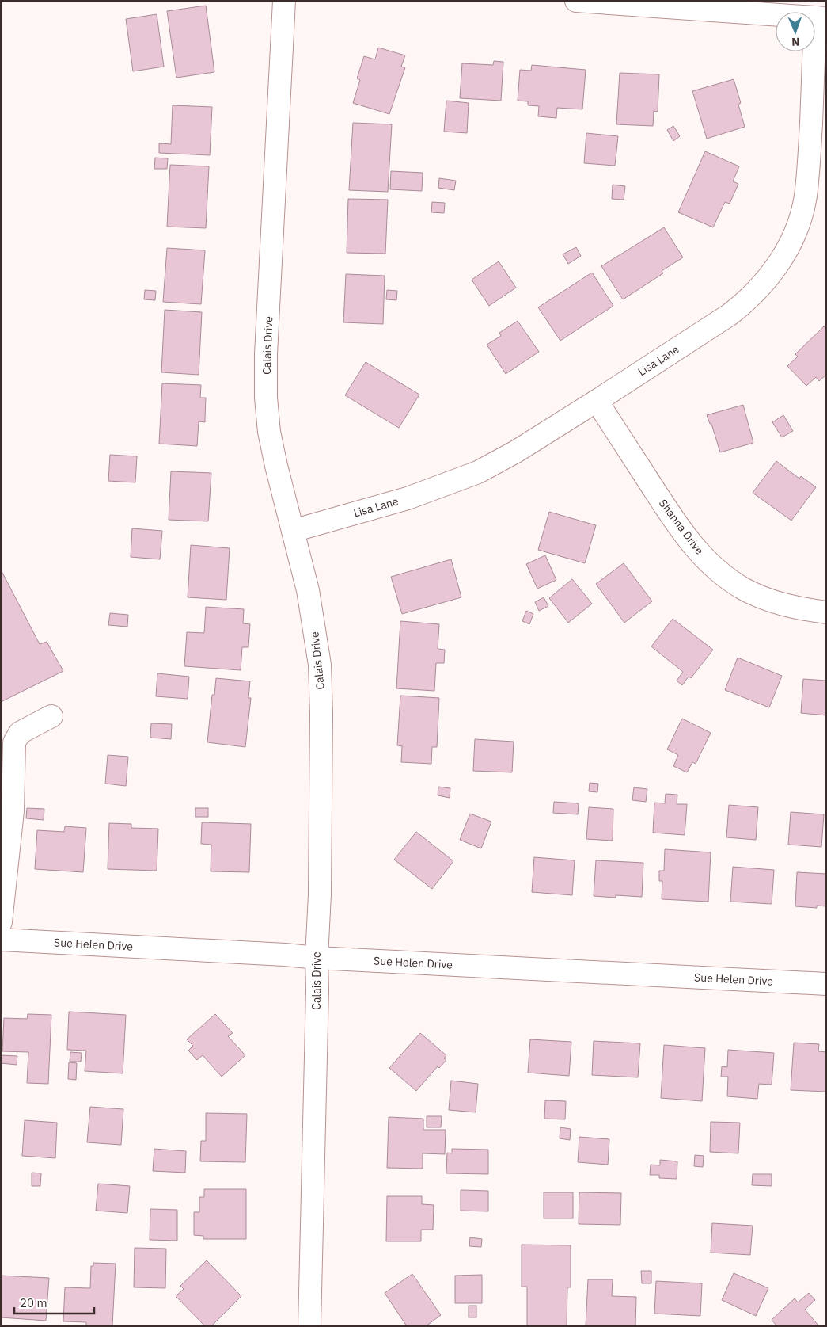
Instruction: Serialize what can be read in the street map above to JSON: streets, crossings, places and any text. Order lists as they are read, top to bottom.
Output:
{
  "streets": {
    "street": [
      "Calais Drive",
      "Lisa Lane",
      "Shanna Drive",
      "Sue Helen Drive"
    ]
  },
  "crossings": [
    ["Calais Drive", "Lisa Lane"],
    ["Calais Drive", "Sue Helen Drive"],
    ["Lisa Lane", "Shanna Drive"]
  ],
  "scale_bar": "20 m",
  "north": "bottom"
}
